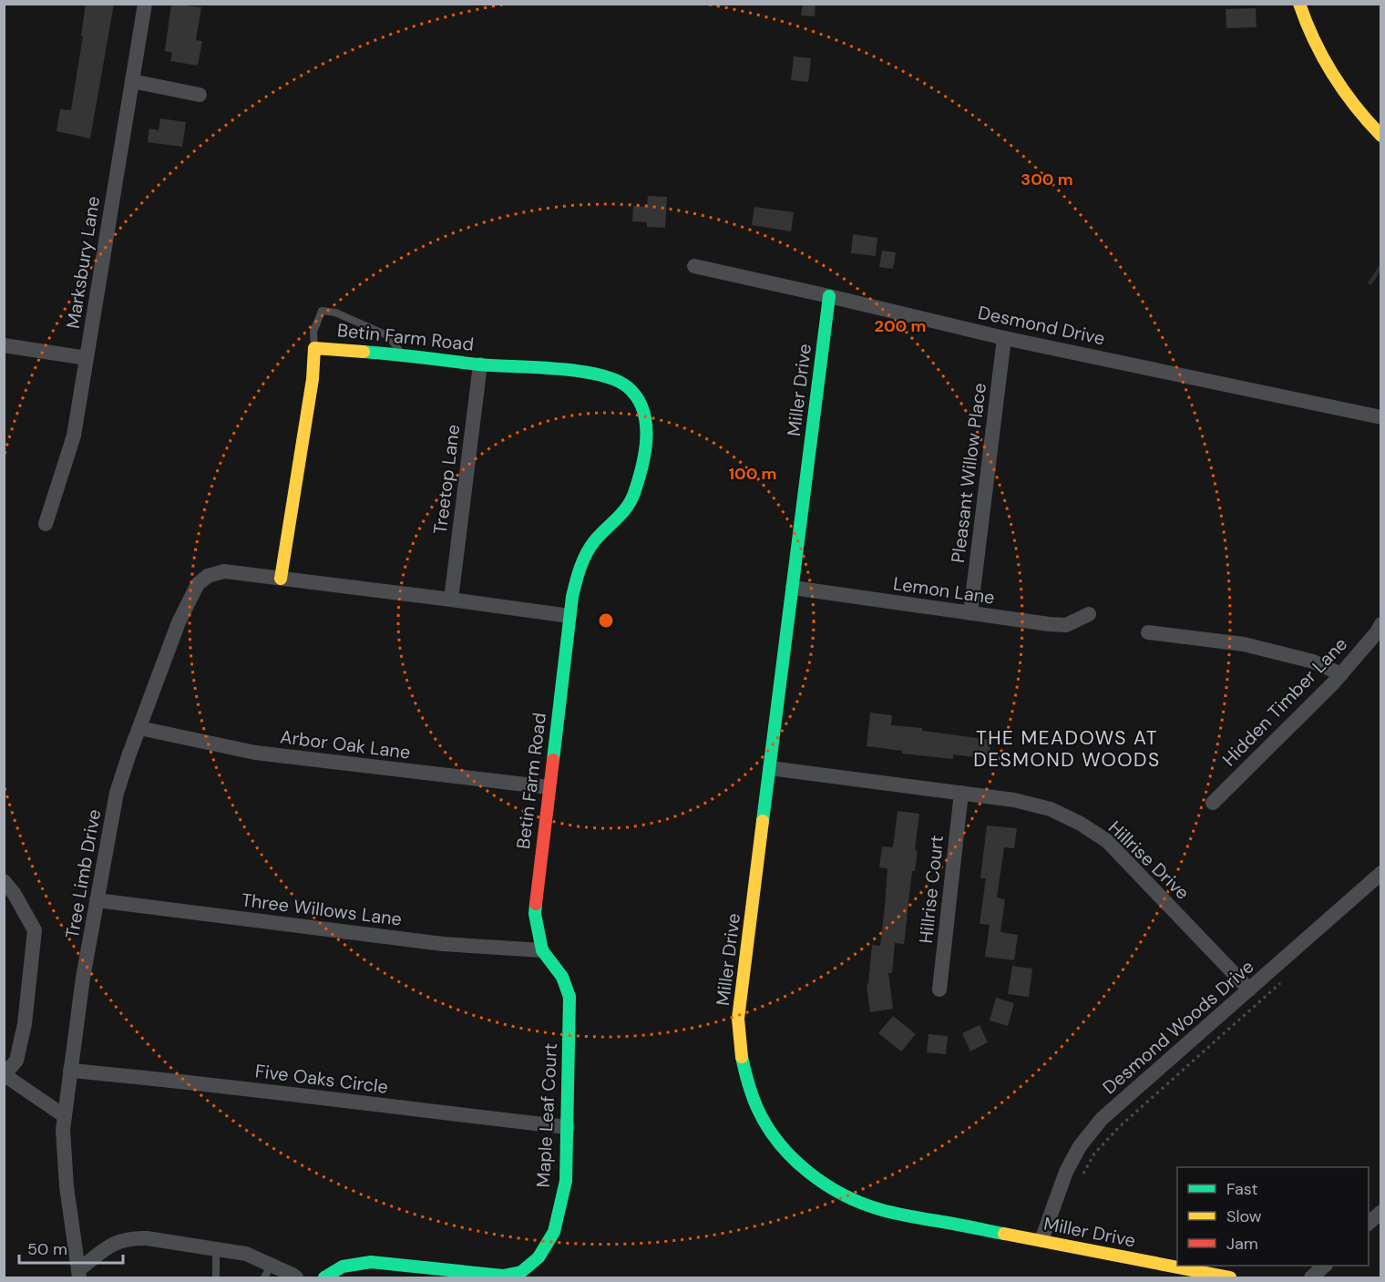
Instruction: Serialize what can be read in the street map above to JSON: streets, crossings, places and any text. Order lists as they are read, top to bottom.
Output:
{
  "streets": {
    "street": [
      "Marksbury Lane",
      "Desmond Drive",
      "Betin Farm Road",
      "Miller Drive",
      "Pleasant Willow Place",
      "Treetop Lane",
      "Lemon Lane",
      "Hidden Timber Lane",
      "Arbor Oak Lane",
      "Hillrise Drive",
      "Tree Limb Drive",
      "Hillrise Court",
      "Three Willows Lane",
      "Desmond Woods Drive",
      "Five Oaks Circle",
      "Maple Leaf Court"
    ]
  },
  "crossings": [
    ["Desmond Drive", "Miller Drive"],
    ["Desmond Drive", "Pleasant Willow Place"],
    ["Betin Farm Road", "Treetop Lane"],
    ["Betin Farm Road", "Arbor Oak Lane"],
    ["Betin Farm Road", "Tree Limb Drive"],
    ["Betin Farm Road", "Three Willows Lane"],
    ["Betin Farm Road", "Maple Leaf Court"],
    ["Miller Drive", "Lemon Lane"],
    ["Miller Drive", "Hillrise Drive"],
    ["Miller Drive", "Desmond Woods Drive"],
    ["Pleasant Willow Place", "Lemon Lane"],
    ["Arbor Oak Lane", "Tree Limb Drive"],
    ["Hillrise Drive", "Hillrise Court"],
    ["Hillrise Drive", "Desmond Woods Drive"],
    ["Tree Limb Drive", "Three Willows Lane"],
    ["Tree Limb Drive", "Five Oaks Circle"],
    ["Three Willows Lane", "Maple Leaf Court"],
    ["Five Oaks Circle", "Maple Leaf Court"]
  ],
  "districts": ["THE MEADOWS AT DESMOND WOODS"],
  "legend": ["Fast", "Slow", "Jam"],
  "scale_bar": "50 m",
  "rings": ["300 m", "200 m", "100 m"]
}
